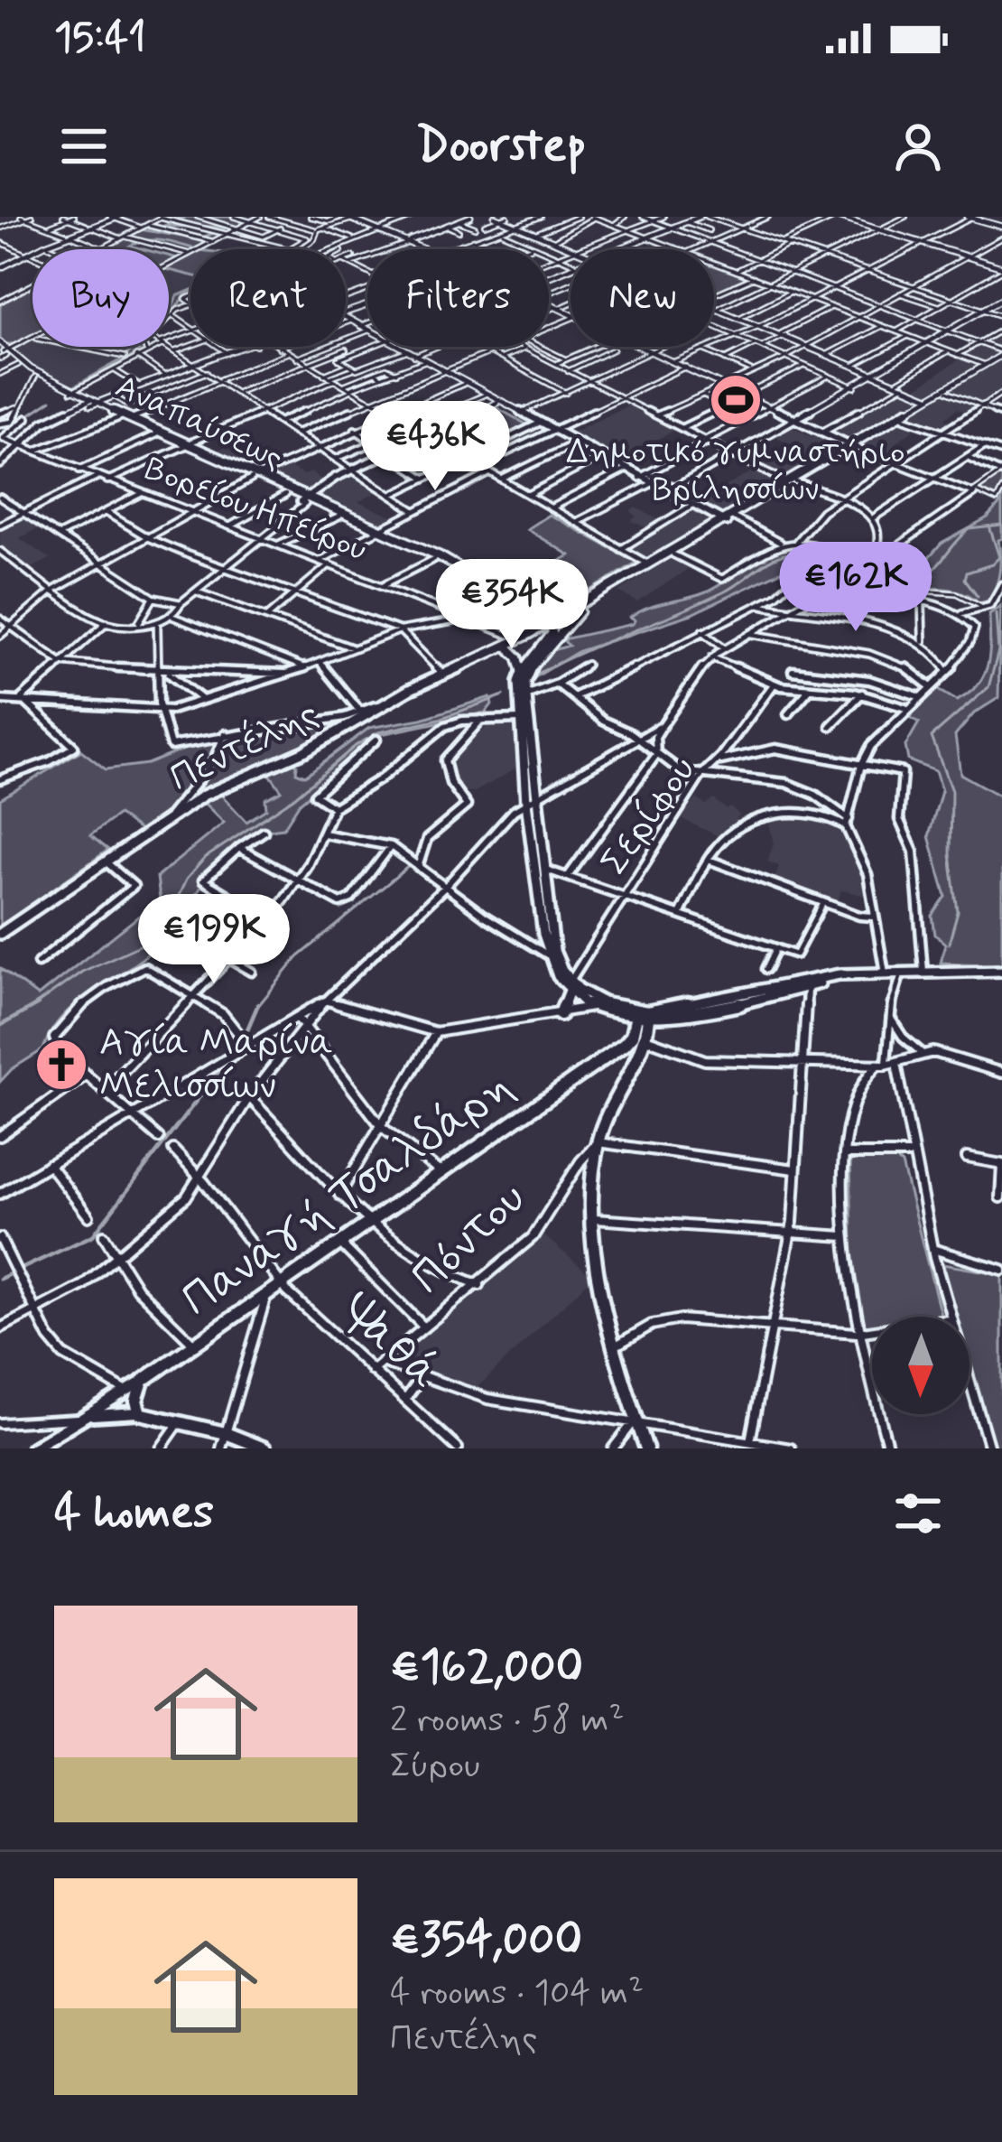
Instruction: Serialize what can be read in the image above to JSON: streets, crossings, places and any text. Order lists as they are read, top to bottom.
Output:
{
  "streets": {
    "main road": ["Αναπαύσεως", "Πεντέλης", "Παναγή Τσαλδάρη"],
    "street": [
      "Βορείου Ηπείρου",
      "Σερίφου",
      "Πόντου",
      "Ψαθά"
    ]
  },
  "crossings": [
    ["Αναπαύσεως", "Πεντέλης"],
    ["Βορείου Ηπείρου", "Πεντέλης"],
    ["Παναγή Τσαλδάρη", "Ψαθά"],
    ["Πόντου", "Ψαθά"]
  ],
  "places": {
    "sports": ["Δημοτικό γυμναστήριο Βριλησσίων"],
    "church": ["Αγία Μαρίνα Μελισσίων"]
  },
  "north": "bottom",
  "page": {
    "status": "15:41",
    "header": "Doorstep",
    "chip": [
      "Buy",
      "Rent",
      "Filters",
      "New"
    ],
    "price": [
      "€436K",
      "€162K",
      "€354K",
      "€199K"
    ],
    "heading": "4 homes",
    "list": [
      {
        "name": "€162,000",
        "note": "2 rooms · 58 m² · Σύρου"
      },
      {
        "name": "€354,000",
        "note": "4 rooms · 104 m² · Πεντέλης"
      }
    ]
  }
}
